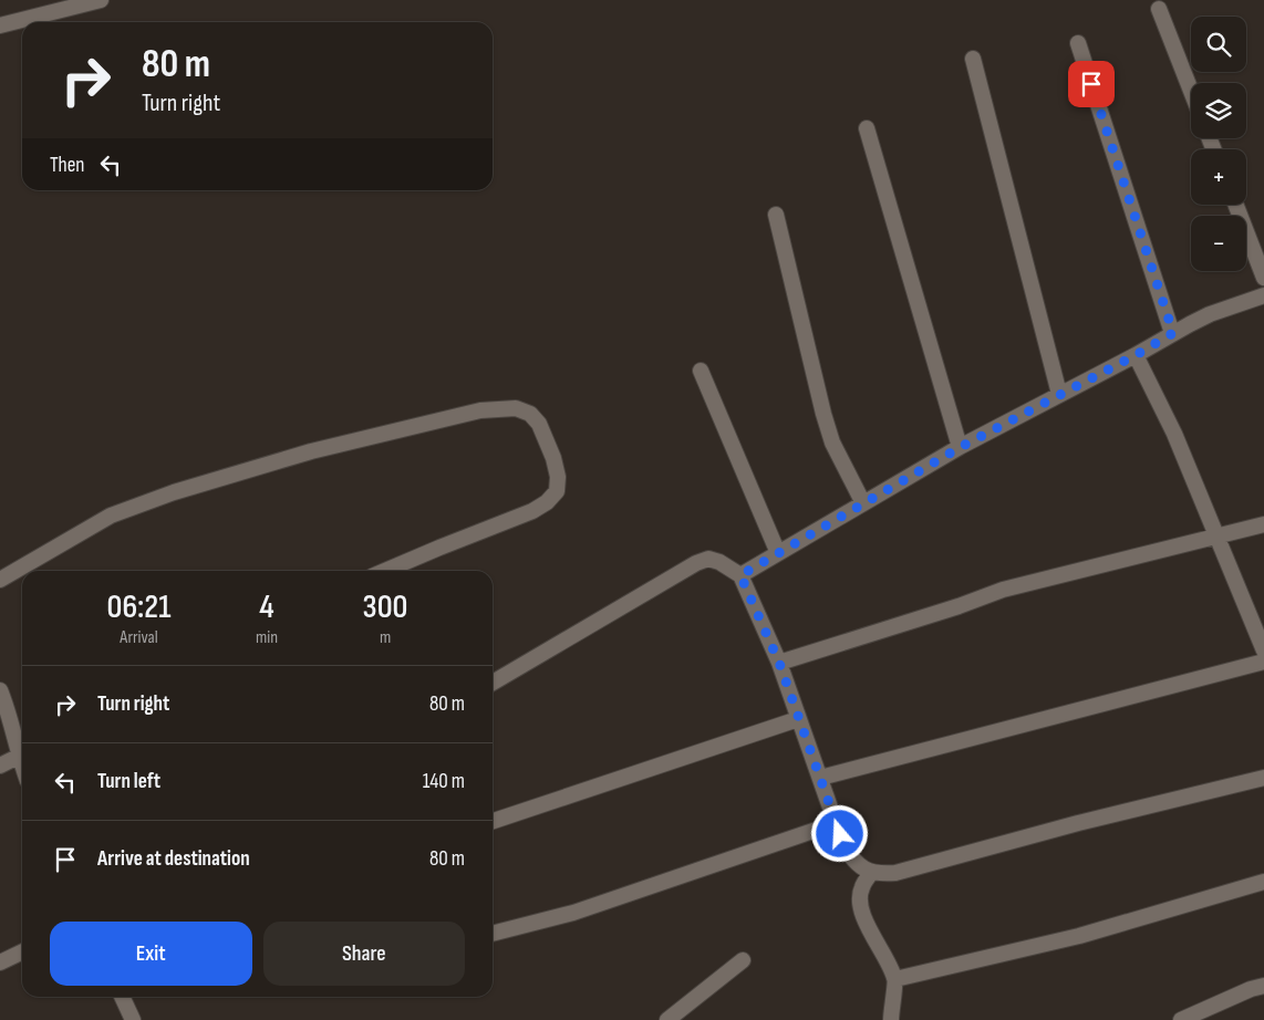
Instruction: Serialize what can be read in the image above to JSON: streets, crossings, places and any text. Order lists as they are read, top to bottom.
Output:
{
  "page": {
    "map_buttons": ["+", "−"],
    "turn": ["80 m", "Turn right"],
    "then": "Then",
    "eta": [
      "06:21",
      "Arrival",
      "4",
      "min",
      "300",
      "m"
    ],
    "list": [
      {
        "name": "Turn right",
        "value": "80 m"
      },
      {
        "name": "Turn left",
        "value": "140 m"
      },
      {
        "name": "Arrive at destination",
        "value": "80 m"
      }
    ],
    "buttons": ["Exit", "Share"]
  }
}
